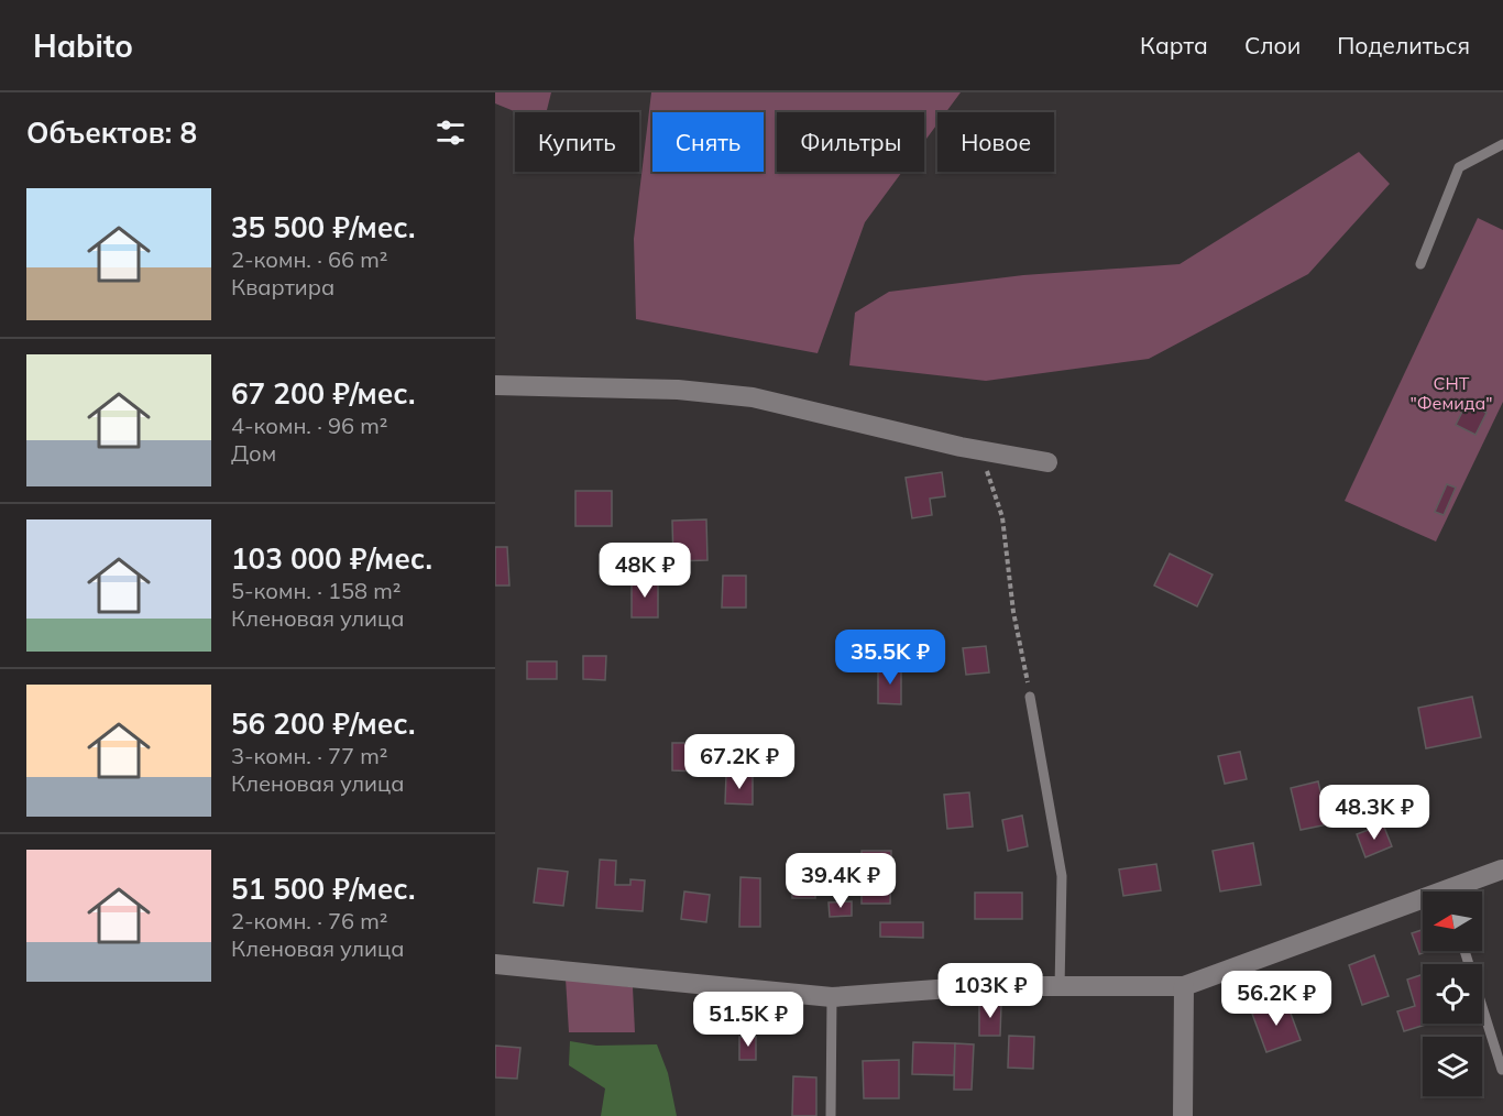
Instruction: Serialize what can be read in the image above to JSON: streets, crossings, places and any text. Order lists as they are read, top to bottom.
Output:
{
  "parks": ["СНТ \"Фемида\""],
  "north": "left",
  "page": {
    "header": "Habito",
    "nav": ["Карта", "Слои", "Поделиться"],
    "heading": "Объектов: 8",
    "chip": [
      "Купить",
      "Снять",
      "Фильтры",
      "Новое"
    ],
    "list": [
      {
        "name": "35 500 ₽/мес.",
        "note": "2-комн. · 66 m² · Квартира"
      },
      {
        "name": "67 200 ₽/мес.",
        "note": "4-комн. · 96 m² · Дом"
      },
      {
        "name": "103 000 ₽/мес.",
        "note": "5-комн. · 158 m² · Кленовая улица"
      },
      {
        "name": "56 200 ₽/мес.",
        "note": "3-комн. · 77 m² · Кленовая улица"
      },
      {
        "name": "51 500 ₽/мес.",
        "note": "2-комн. · 76 m² · Кленовая улица"
      }
    ],
    "price": [
      "48K ₽",
      "35.5K ₽",
      "67.2K ₽",
      "48.3K ₽",
      "39.4K ₽",
      "103K ₽",
      "56.2K ₽",
      "51.5K ₽"
    ]
  }
}
